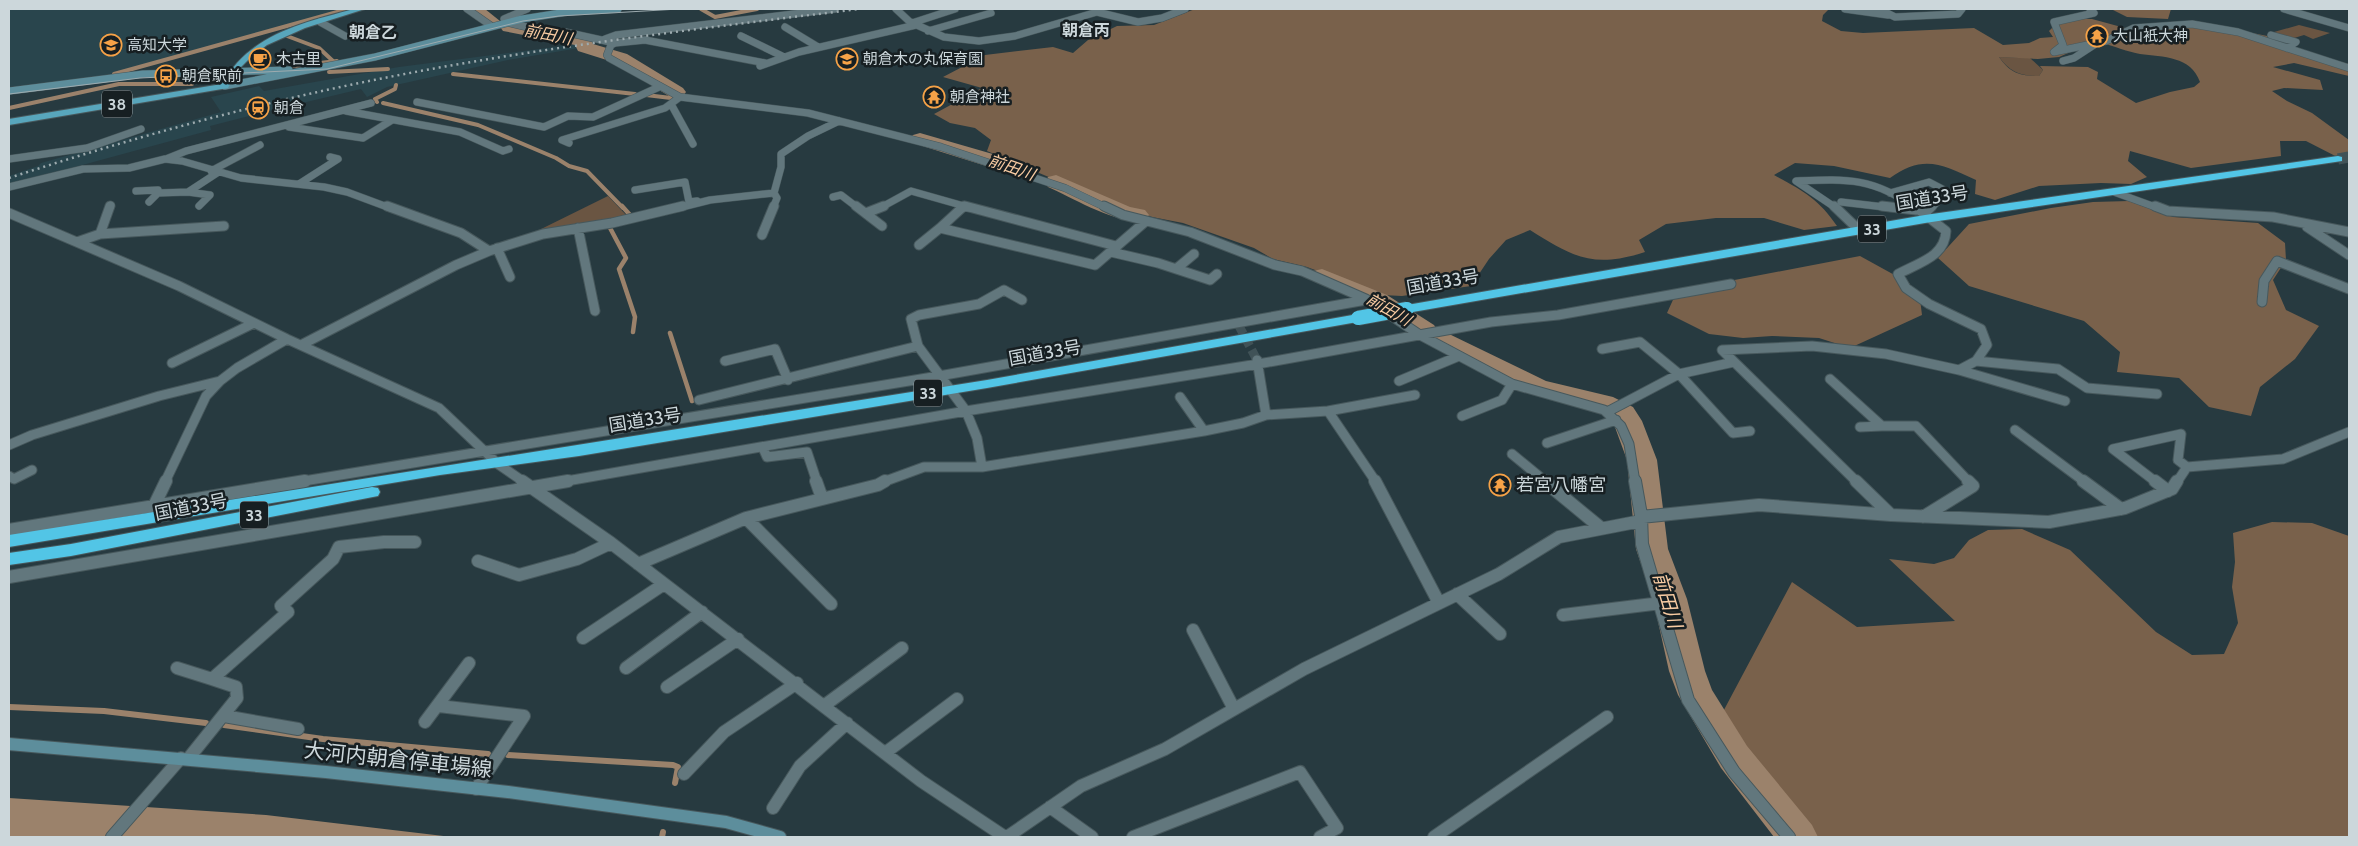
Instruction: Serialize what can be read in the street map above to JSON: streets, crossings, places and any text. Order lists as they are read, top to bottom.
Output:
{
  "streets": {
    "highway": ["国道33号", "33"],
    "main road": ["38", "大河内朝倉停車場線"]
  },
  "districts": ["朝倉丙", "朝倉乙"],
  "water": ["前田川"],
  "places": {
    "temple": ["大山衹大神", "朝倉神社", "若宮八幡宮"],
    "school or university": ["高知大学", "朝倉木の丸保育園"],
    "cafe": ["木古里"],
    "bus stop": ["朝倉駅前"],
    "station": ["朝倉"]
  }
}
